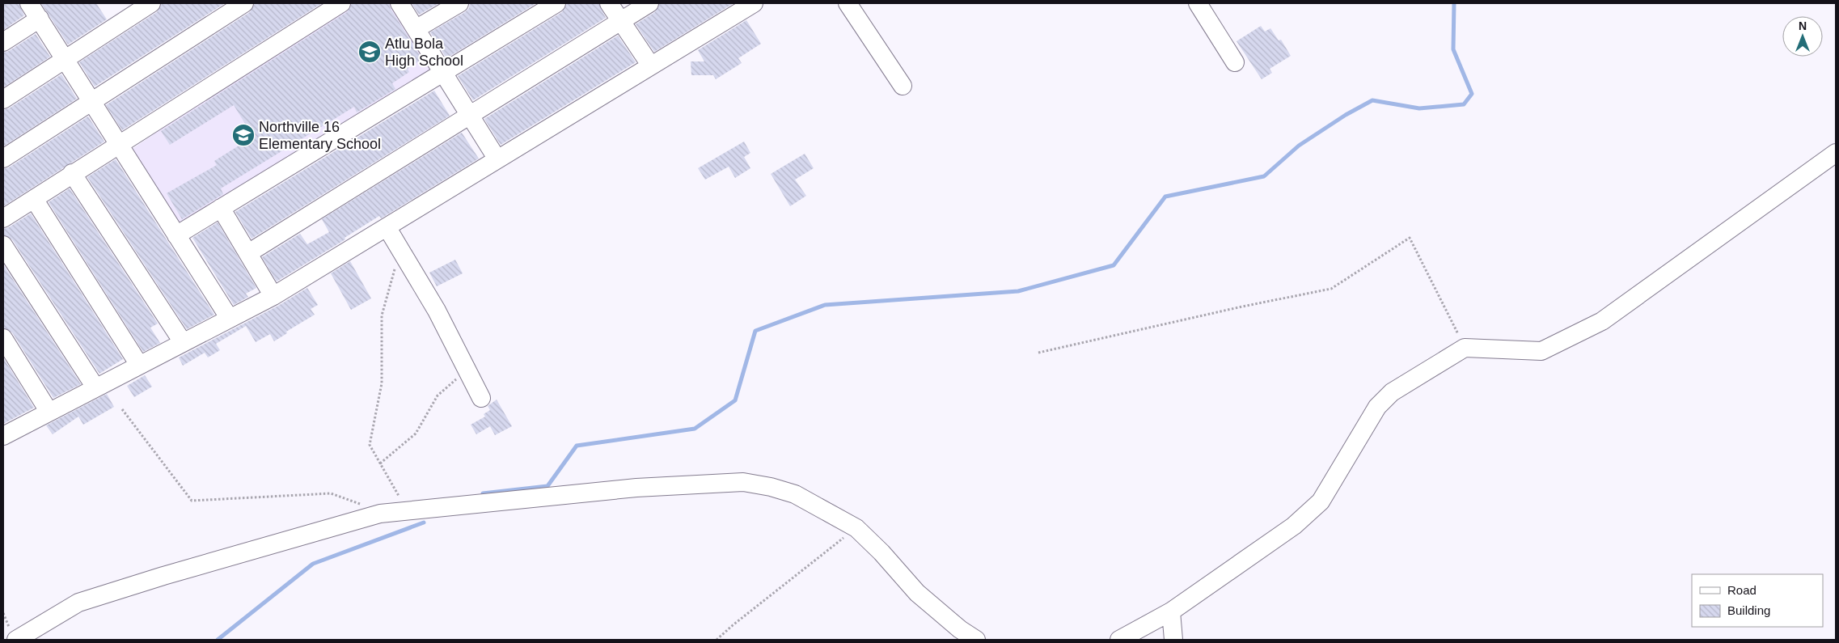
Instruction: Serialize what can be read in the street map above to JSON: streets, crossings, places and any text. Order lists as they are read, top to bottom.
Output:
{
  "places": {
    "school or university": ["Atlu Bola High School", "Northville 16 Elementary School"]
  },
  "legend": ["Road", "Building"],
  "north": "top"
}
